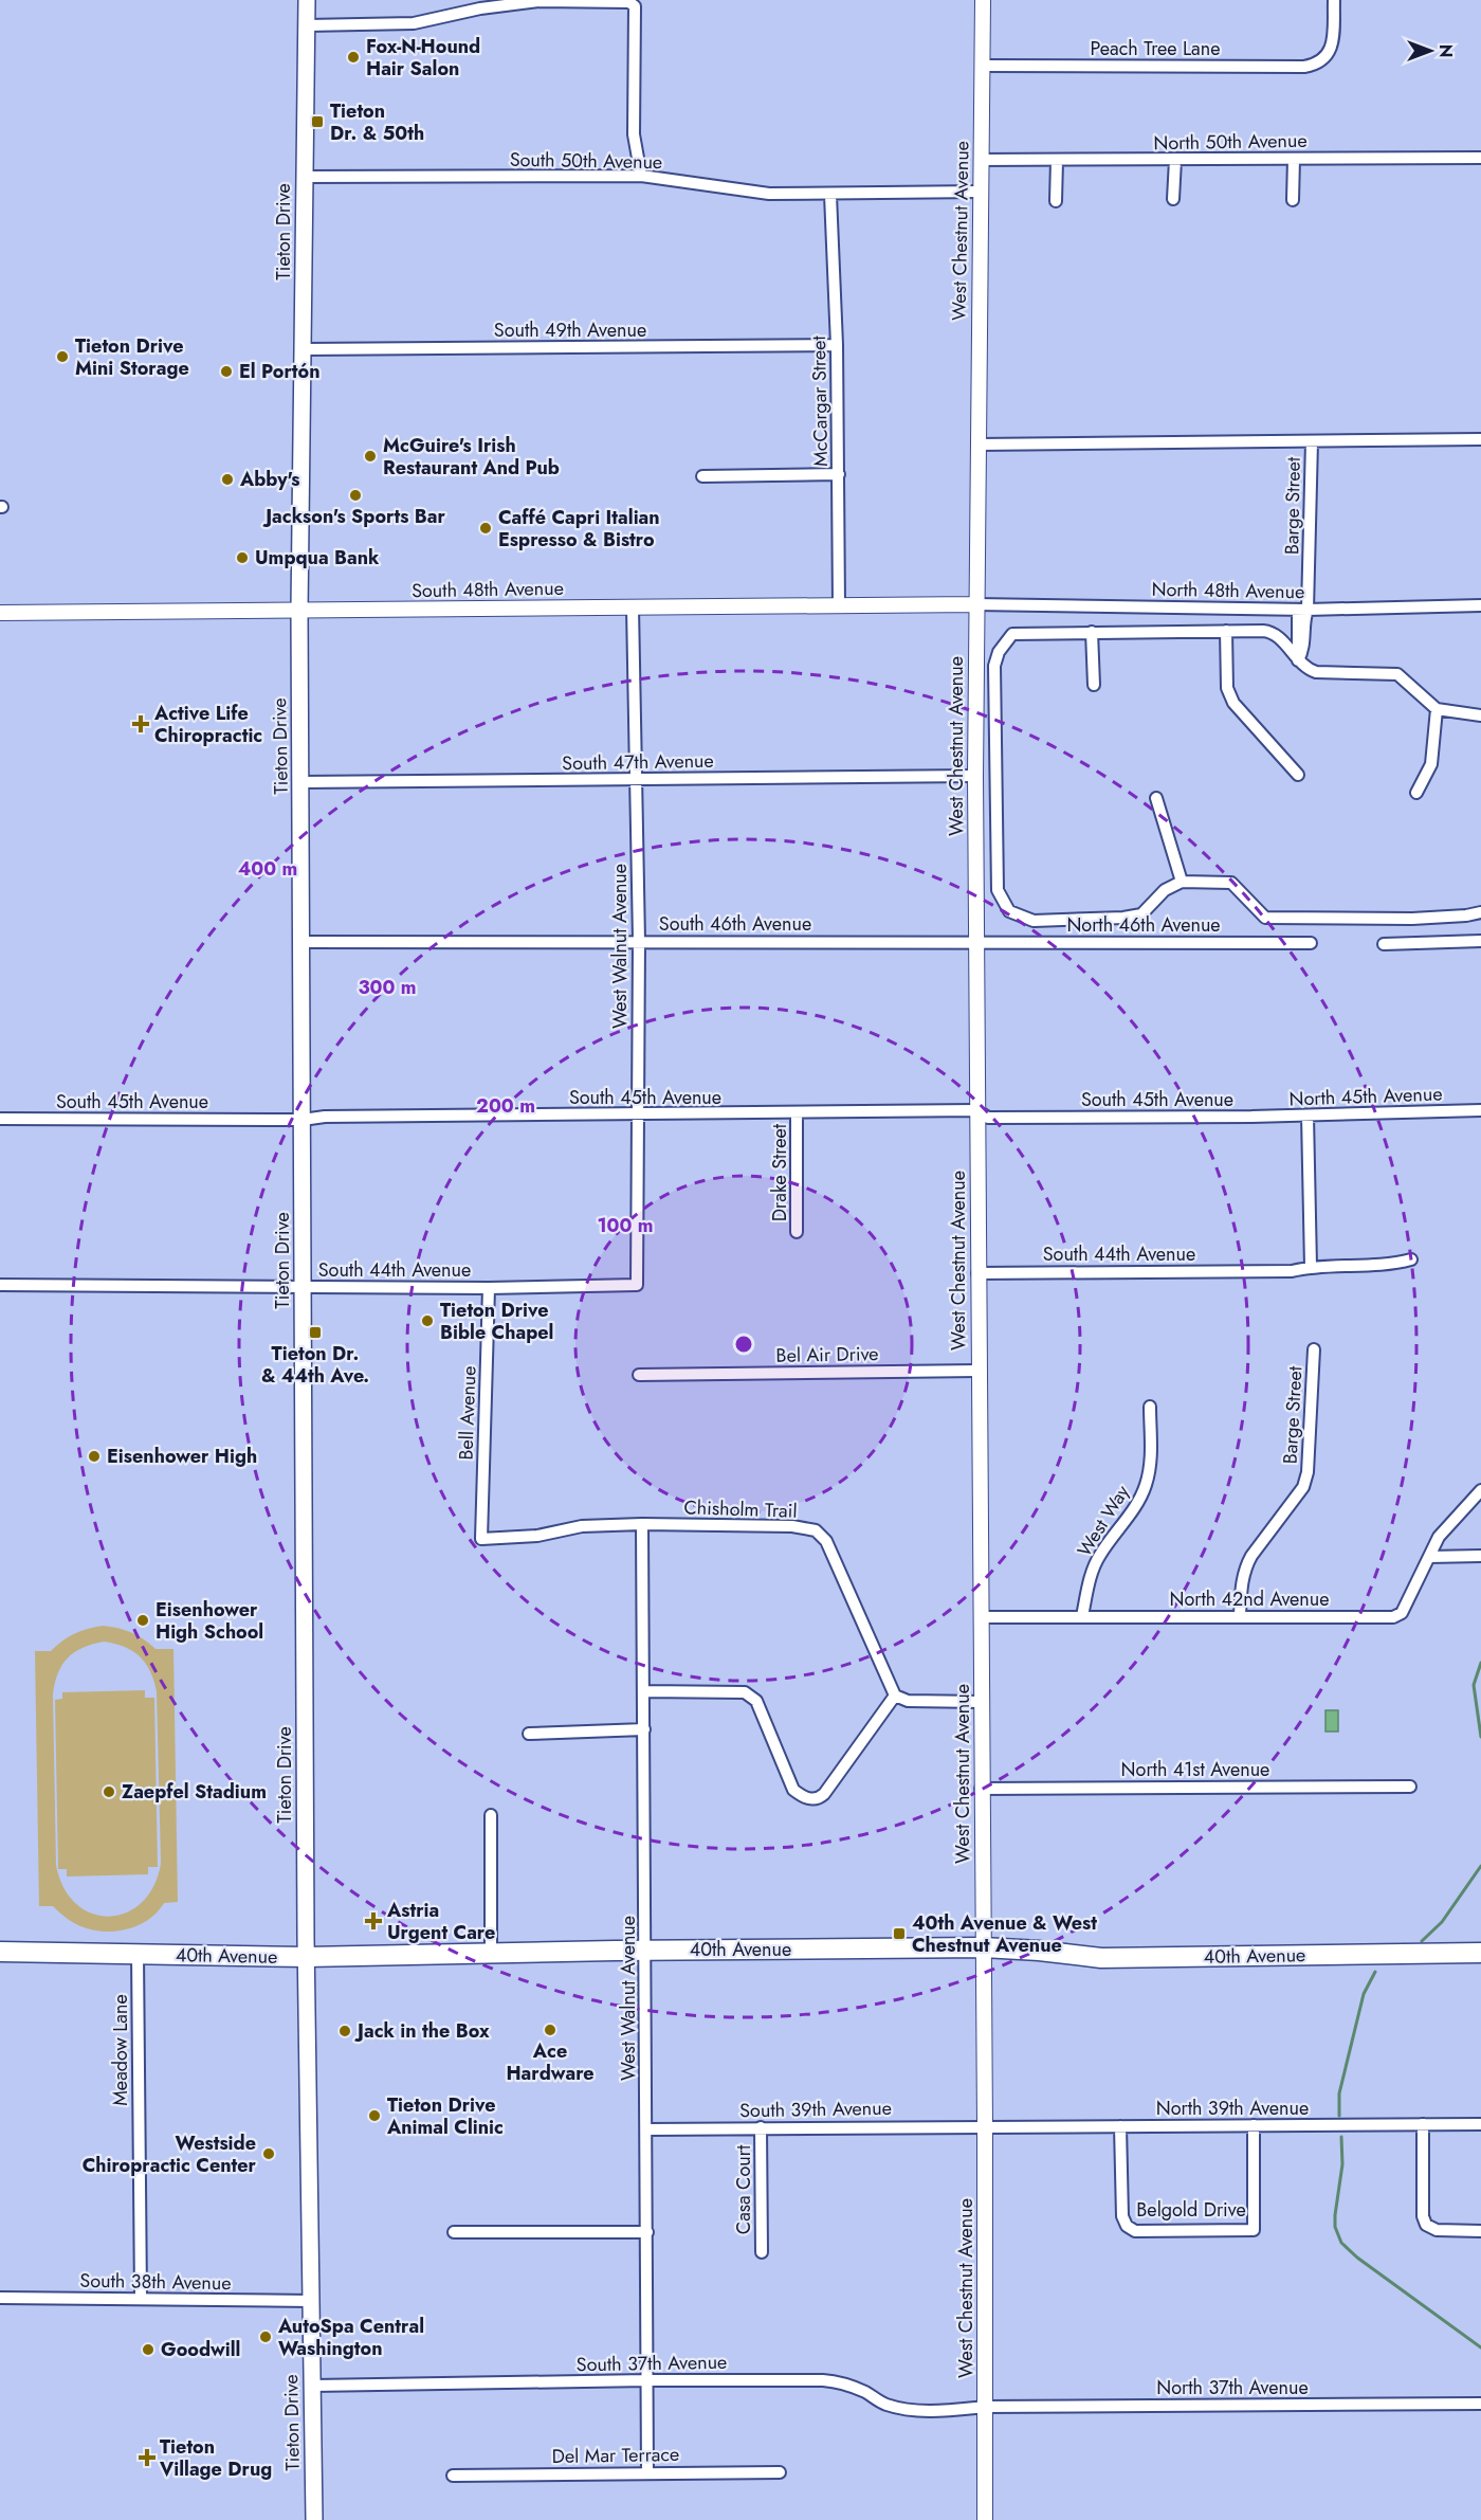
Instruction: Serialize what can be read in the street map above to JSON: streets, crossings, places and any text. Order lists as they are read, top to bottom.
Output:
{
  "streets": {
    "main road": ["Tieton Drive", "40th Avenue"],
    "street": [
      "Peach Tree Lane",
      "North 50th Avenue",
      "South 50th Avenue",
      "West Chestnut Avenue",
      "South 49th Avenue",
      "McCargar Street",
      "Barge Street",
      "South 48th Avenue",
      "North 48th Avenue",
      "South 47th Avenue",
      "South 46th Avenue",
      "North 46th Avenue",
      "West Walnut Avenue",
      "North 45th Avenue",
      "South 45th Avenue",
      "Drake Street",
      "South 44th Avenue",
      "Bel Air Drive",
      "Bell Avenue",
      "Chisholm Trail",
      "West Way",
      "North 42nd Avenue",
      "North 41st Avenue",
      "Meadow Lane",
      "North 39th Avenue",
      "South 39th Avenue",
      "Casa Court",
      "Belgold Drive",
      "South 38th Avenue",
      "South 37th Avenue",
      "North 37th Avenue",
      "Del Mar Terrace"
    ]
  },
  "crossings": [
    ["Peach Tree Lane", "West Chestnut Avenue"],
    ["North 50th Avenue", "West Chestnut Avenue"],
    ["South 50th Avenue", "West Chestnut Avenue"],
    ["South 50th Avenue", "Tieton Drive"],
    ["South 50th Avenue", "McCargar Street"],
    ["West Chestnut Avenue", "South 48th Avenue"],
    ["West Chestnut Avenue", "North 48th Avenue"],
    ["West Chestnut Avenue", "South 47th Avenue"],
    ["West Chestnut Avenue", "South 46th Avenue"],
    ["West Chestnut Avenue", "North 46th Avenue"],
    ["West Chestnut Avenue", "South 45th Avenue"],
    ["West Chestnut Avenue", "South 44th Avenue"],
    ["West Chestnut Avenue", "Bel Air Drive"],
    ["West Chestnut Avenue", "North 42nd Avenue"],
    ["West Chestnut Avenue", "North 41st Avenue"],
    ["West Chestnut Avenue", "40th Avenue"],
    ["West Chestnut Avenue", "North 39th Avenue"],
    ["West Chestnut Avenue", "South 39th Avenue"],
    ["West Chestnut Avenue", "South 37th Avenue"],
    ["West Chestnut Avenue", "North 37th Avenue"],
    ["Tieton Drive", "South 49th Avenue"],
    ["Tieton Drive", "South 48th Avenue"],
    ["Tieton Drive", "South 47th Avenue"],
    ["Tieton Drive", "South 46th Avenue"],
    ["Tieton Drive", "South 45th Avenue"],
    ["Tieton Drive", "South 44th Avenue"],
    ["Tieton Drive", "40th Avenue"],
    ["Tieton Drive", "South 38th Avenue"],
    ["Tieton Drive", "South 37th Avenue"],
    ["South 49th Avenue", "McCargar Street"],
    ["McCargar Street", "South 48th Avenue"],
    ["Barge Street", "North 48th Avenue"],
    ["Barge Street", "North 42nd Avenue"],
    ["South 48th Avenue", "North 48th Avenue"],
    ["South 48th Avenue", "West Walnut Avenue"],
    ["South 47th Avenue", "West Walnut Avenue"],
    ["South 46th Avenue", "North 46th Avenue"],
    ["South 46th Avenue", "West Walnut Avenue"],
    ["West Walnut Avenue", "South 45th Avenue"],
    ["West Walnut Avenue", "South 44th Avenue"],
    ["West Walnut Avenue", "Chisholm Trail"],
    ["West Walnut Avenue", "40th Avenue"],
    ["West Walnut Avenue", "South 39th Avenue"],
    ["West Walnut Avenue", "South 37th Avenue"],
    ["West Walnut Avenue", "Del Mar Terrace"],
    ["North 45th Avenue", "South 45th Avenue"],
    ["South 45th Avenue", "Drake Street"],
    ["South 44th Avenue", "Bell Avenue"],
    ["Bell Avenue", "Chisholm Trail"],
    ["West Way", "North 42nd Avenue"],
    ["40th Avenue", "Meadow Lane"],
    ["Meadow Lane", "South 38th Avenue"],
    ["North 39th Avenue", "South 39th Avenue"],
    ["North 39th Avenue", "Belgold Drive"],
    ["South 39th Avenue", "Casa Court"],
    ["South 37th Avenue", "North 37th Avenue"]
  ],
  "places": {
    "other": [
      "Fox-N-Hound Hair Salon",
      "Tieton Drive Mini Storage",
      "El Portón",
      "McGuire's Irish Restaurant And Pub",
      "Abby's",
      "Jackson's Sports Bar",
      "Caffé Capri Italian Espresso & Bistro",
      "Umpqua Bank",
      "Tieton Drive Bible Chapel",
      "Eisenhower High",
      "Eisenhower High School",
      "Zaepfel Stadium",
      "Ace Hardware",
      "Jack in the Box",
      "Tieton Drive Animal Clinic",
      "Westside Chiropractic Center",
      "AutoSpa Central Washington",
      "Goodwill"
    ],
    "transit": ["Tieton Dr. & 50th", "Tieton Dr. & 44th Ave.", "40th Avenue & West Chestnut Avenue"],
    "health": ["Active Life Chiropractic", "Astria Urgent Care", "Tieton Village Drug"]
  },
  "north": "right",
  "rings": [
    "400 m",
    "300 m",
    "200 m",
    "100 m"
  ]
}
